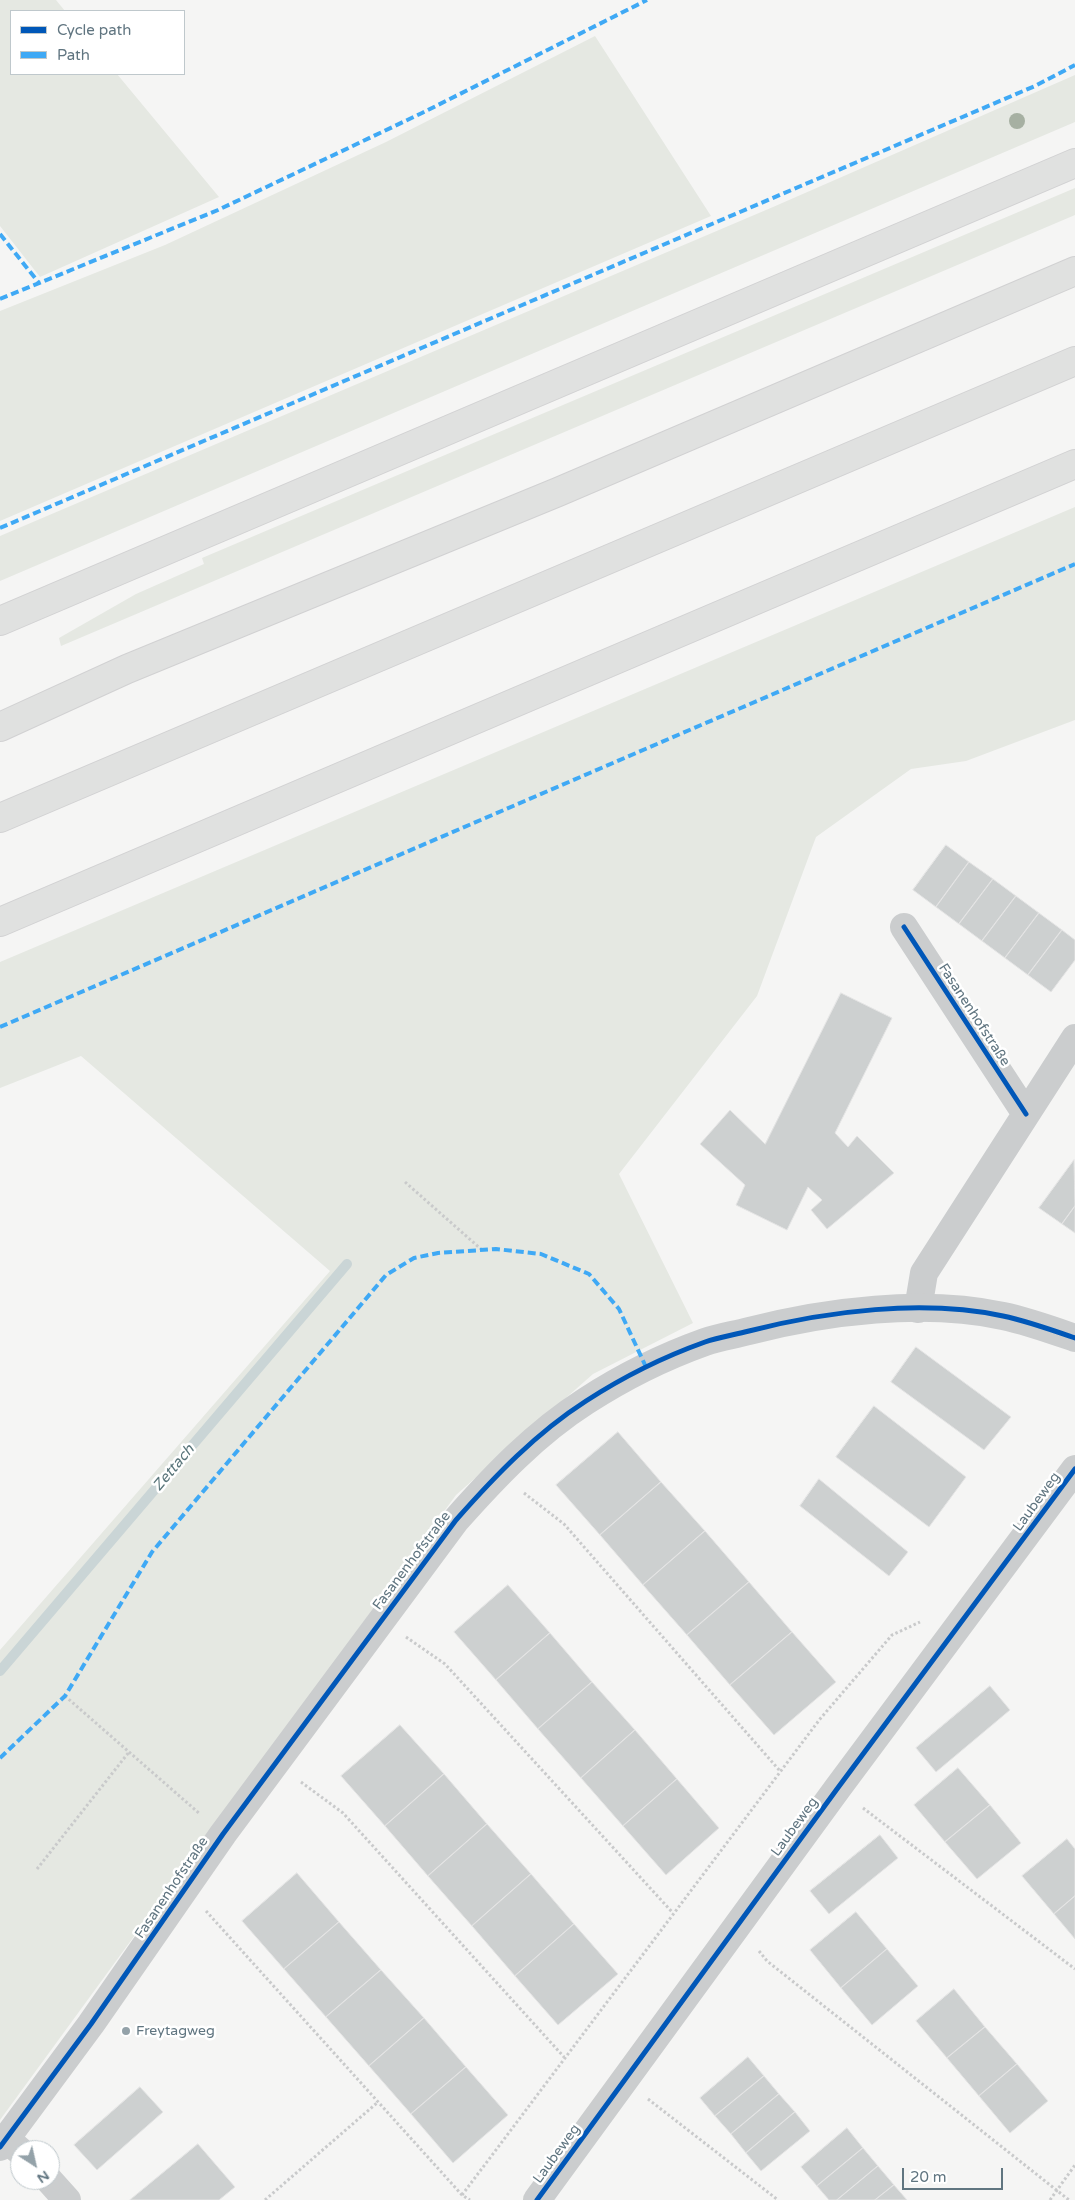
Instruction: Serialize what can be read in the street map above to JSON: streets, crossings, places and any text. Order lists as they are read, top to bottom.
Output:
{
  "streets": {
    "street": ["Fasanenhofstraße", "Laubeweg"]
  },
  "water": ["Zettach"],
  "places": ["Freytagweg"],
  "legend": ["Cycle path", "Path"],
  "scale_bar": "20 m",
  "north": "bottom right"
}
